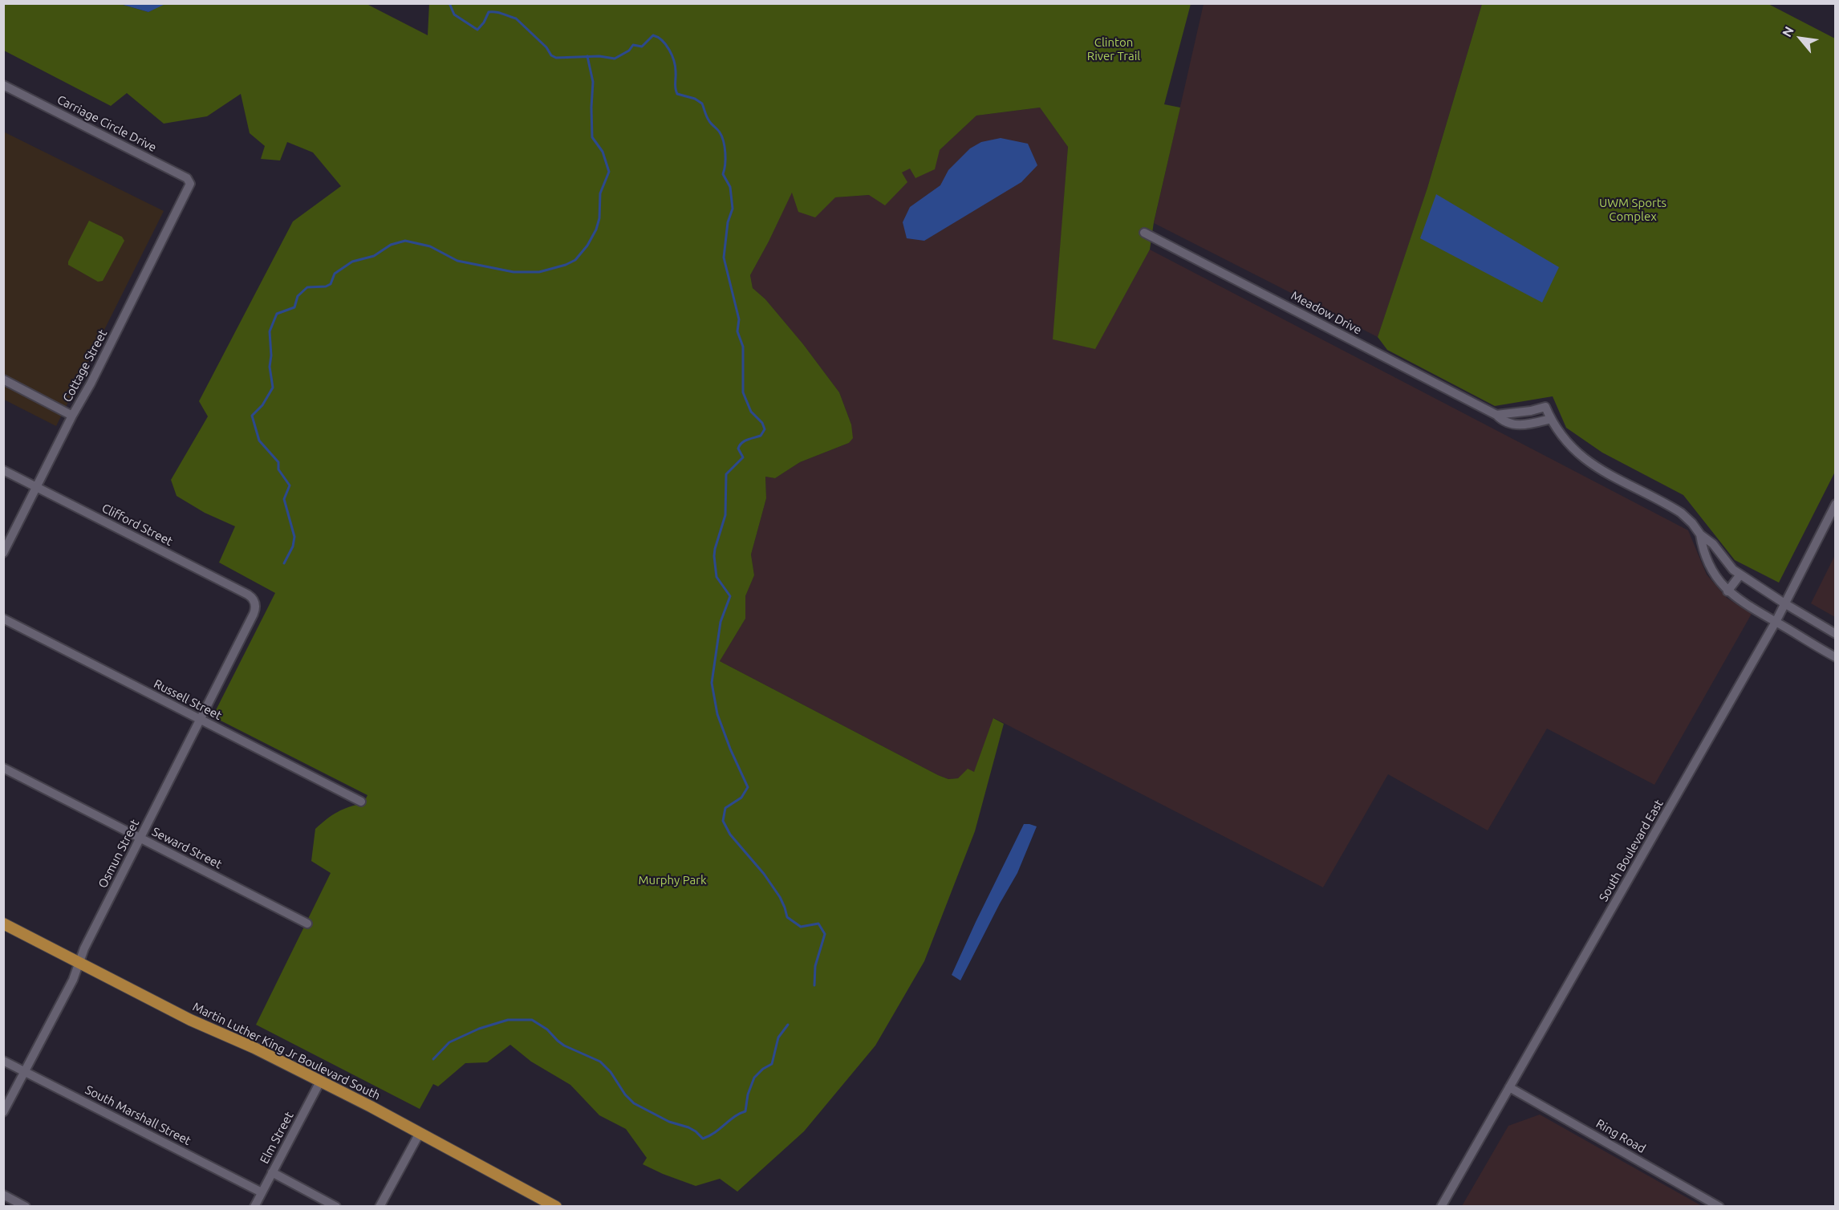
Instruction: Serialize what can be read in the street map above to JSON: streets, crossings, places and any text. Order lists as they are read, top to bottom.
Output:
{
  "streets": {
    "main road": ["Martin Luther King Jr Boulevard South"],
    "street": [
      "Carriage Circle Drive",
      "Meadow Drive",
      "Cottage Street",
      "Clifford Street",
      "Russell Street",
      "Seward Street",
      "South Boulevard East",
      "Osmun Street",
      "South Marshall Street",
      "Ring Road",
      "Elm Street"
    ]
  },
  "crossings": [
    ["Carriage Circle Drive", "Cottage Street"],
    ["Cottage Street", "Clifford Street"],
    ["Clifford Street", "Osmun Street"],
    ["Russell Street", "Osmun Street"],
    ["Seward Street", "Osmun Street"],
    ["South Boulevard East", "Ring Road"],
    ["Osmun Street", "Martin Luther King Jr Boulevard South"],
    ["Osmun Street", "South Marshall Street"],
    ["Martin Luther King Jr Boulevard South", "Elm Street"],
    ["South Marshall Street", "Elm Street"]
  ],
  "parks": ["Clinton River Trail", "UWM Sports Complex", "Murphy Park"],
  "north": "top left"
}
